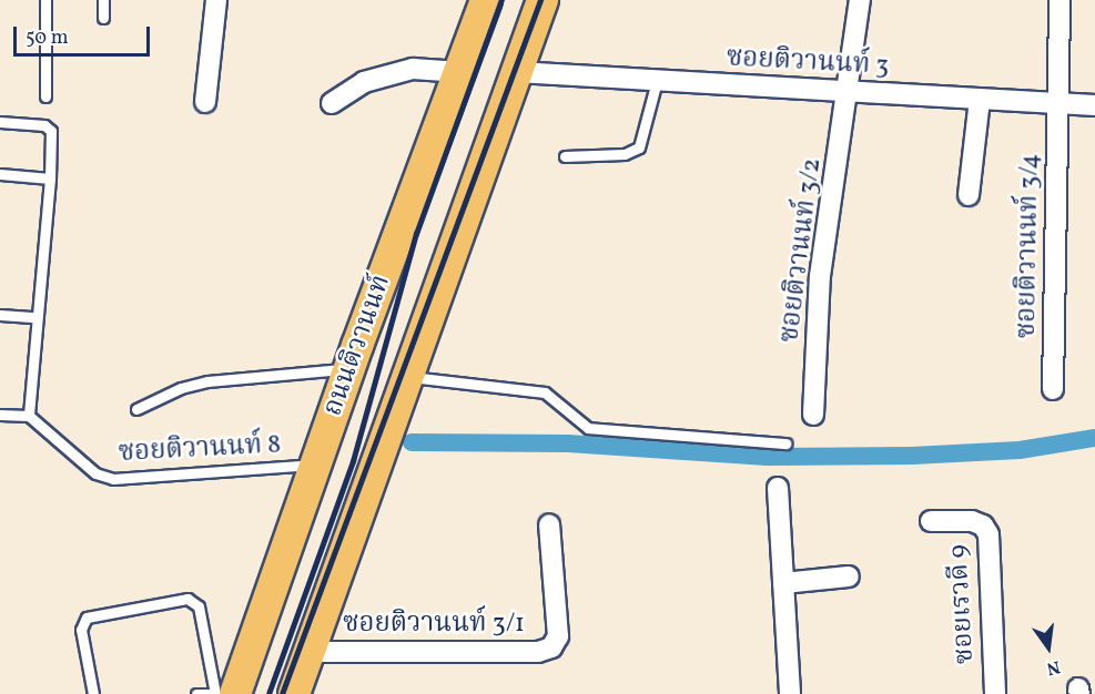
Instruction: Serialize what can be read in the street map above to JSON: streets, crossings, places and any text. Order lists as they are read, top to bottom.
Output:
{
  "streets": {
    "main road": ["ถนนติวานนท์"],
    "street": [
      "ซอยติวานนท์ 3",
      "ซอยติวานนท์ 3/4",
      "ซอยติวานนท์ 3/2",
      "ซอยเรวดี 9",
      "ซอยติวานนท์ 3/1"
    ],
    "lane": ["ซอยติวานนท์ 8"]
  },
  "crossings": [
    ["ซอยติวานนท์ 3", "ซอยติวานนท์ 3/4"],
    ["ซอยติวานนท์ 3", "ซอยติวานนท์ 3/2"],
    ["ถนนติวานนท์", "ซอยติวานนท์ 8"]
  ],
  "scale_bar": "50 m",
  "north": "bottom"
}
